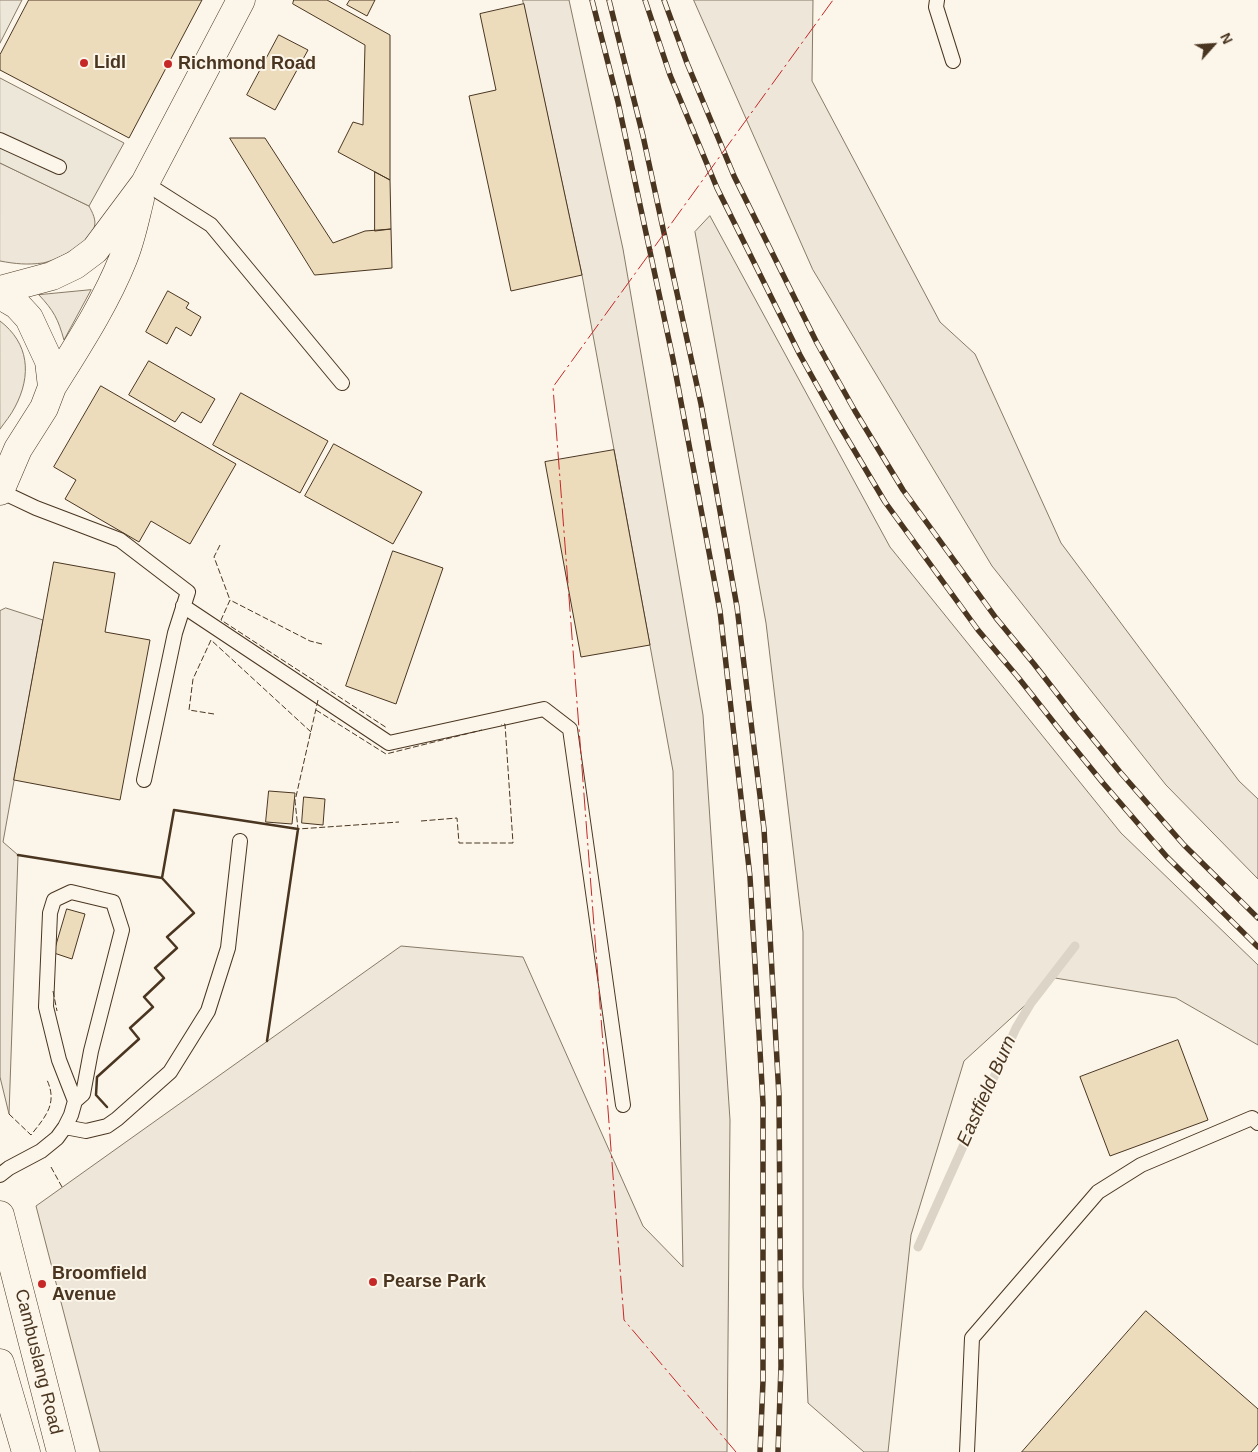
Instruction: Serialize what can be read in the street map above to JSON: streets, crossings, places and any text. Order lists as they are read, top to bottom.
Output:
{
  "streets": {
    "main road": ["Cambuslang Road"]
  },
  "water": ["Eastfield Burn"],
  "places": [
    "Lidl",
    "Richmond Road",
    "Pearse Park",
    "Broomfield Avenue"
  ],
  "north": "top right"
}
